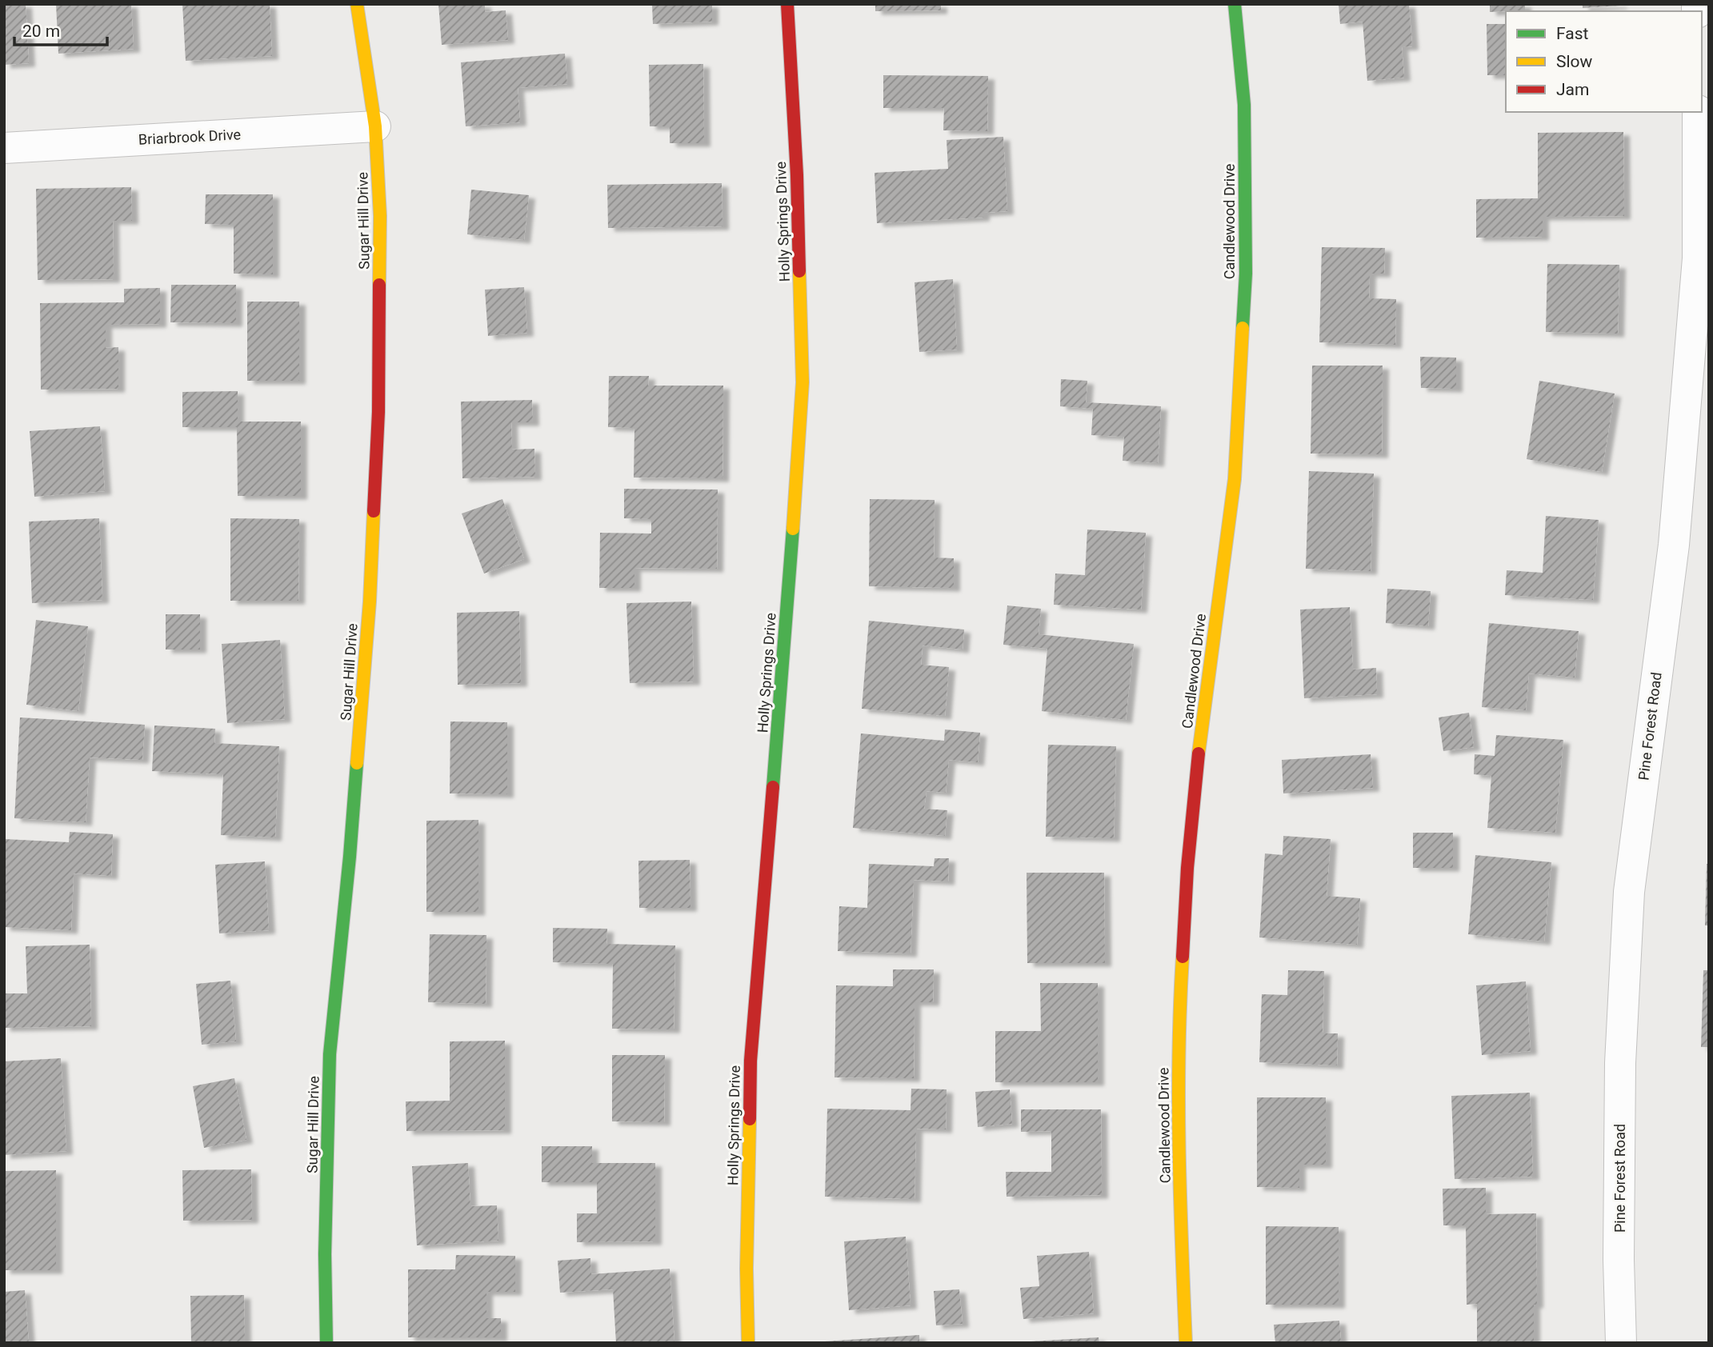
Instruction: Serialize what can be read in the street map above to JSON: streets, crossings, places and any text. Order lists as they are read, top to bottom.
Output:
{
  "streets": {
    "street": [
      "Briarbrook Drive",
      "Sugar Hill Drive",
      "Holly Springs Drive",
      "Candlewood Drive",
      "Pine Forest Road"
    ]
  },
  "crossings": [
    ["Briarbrook Drive", "Sugar Hill Drive"]
  ],
  "legend": ["Fast", "Slow", "Jam"],
  "scale_bar": "20 m"
}
